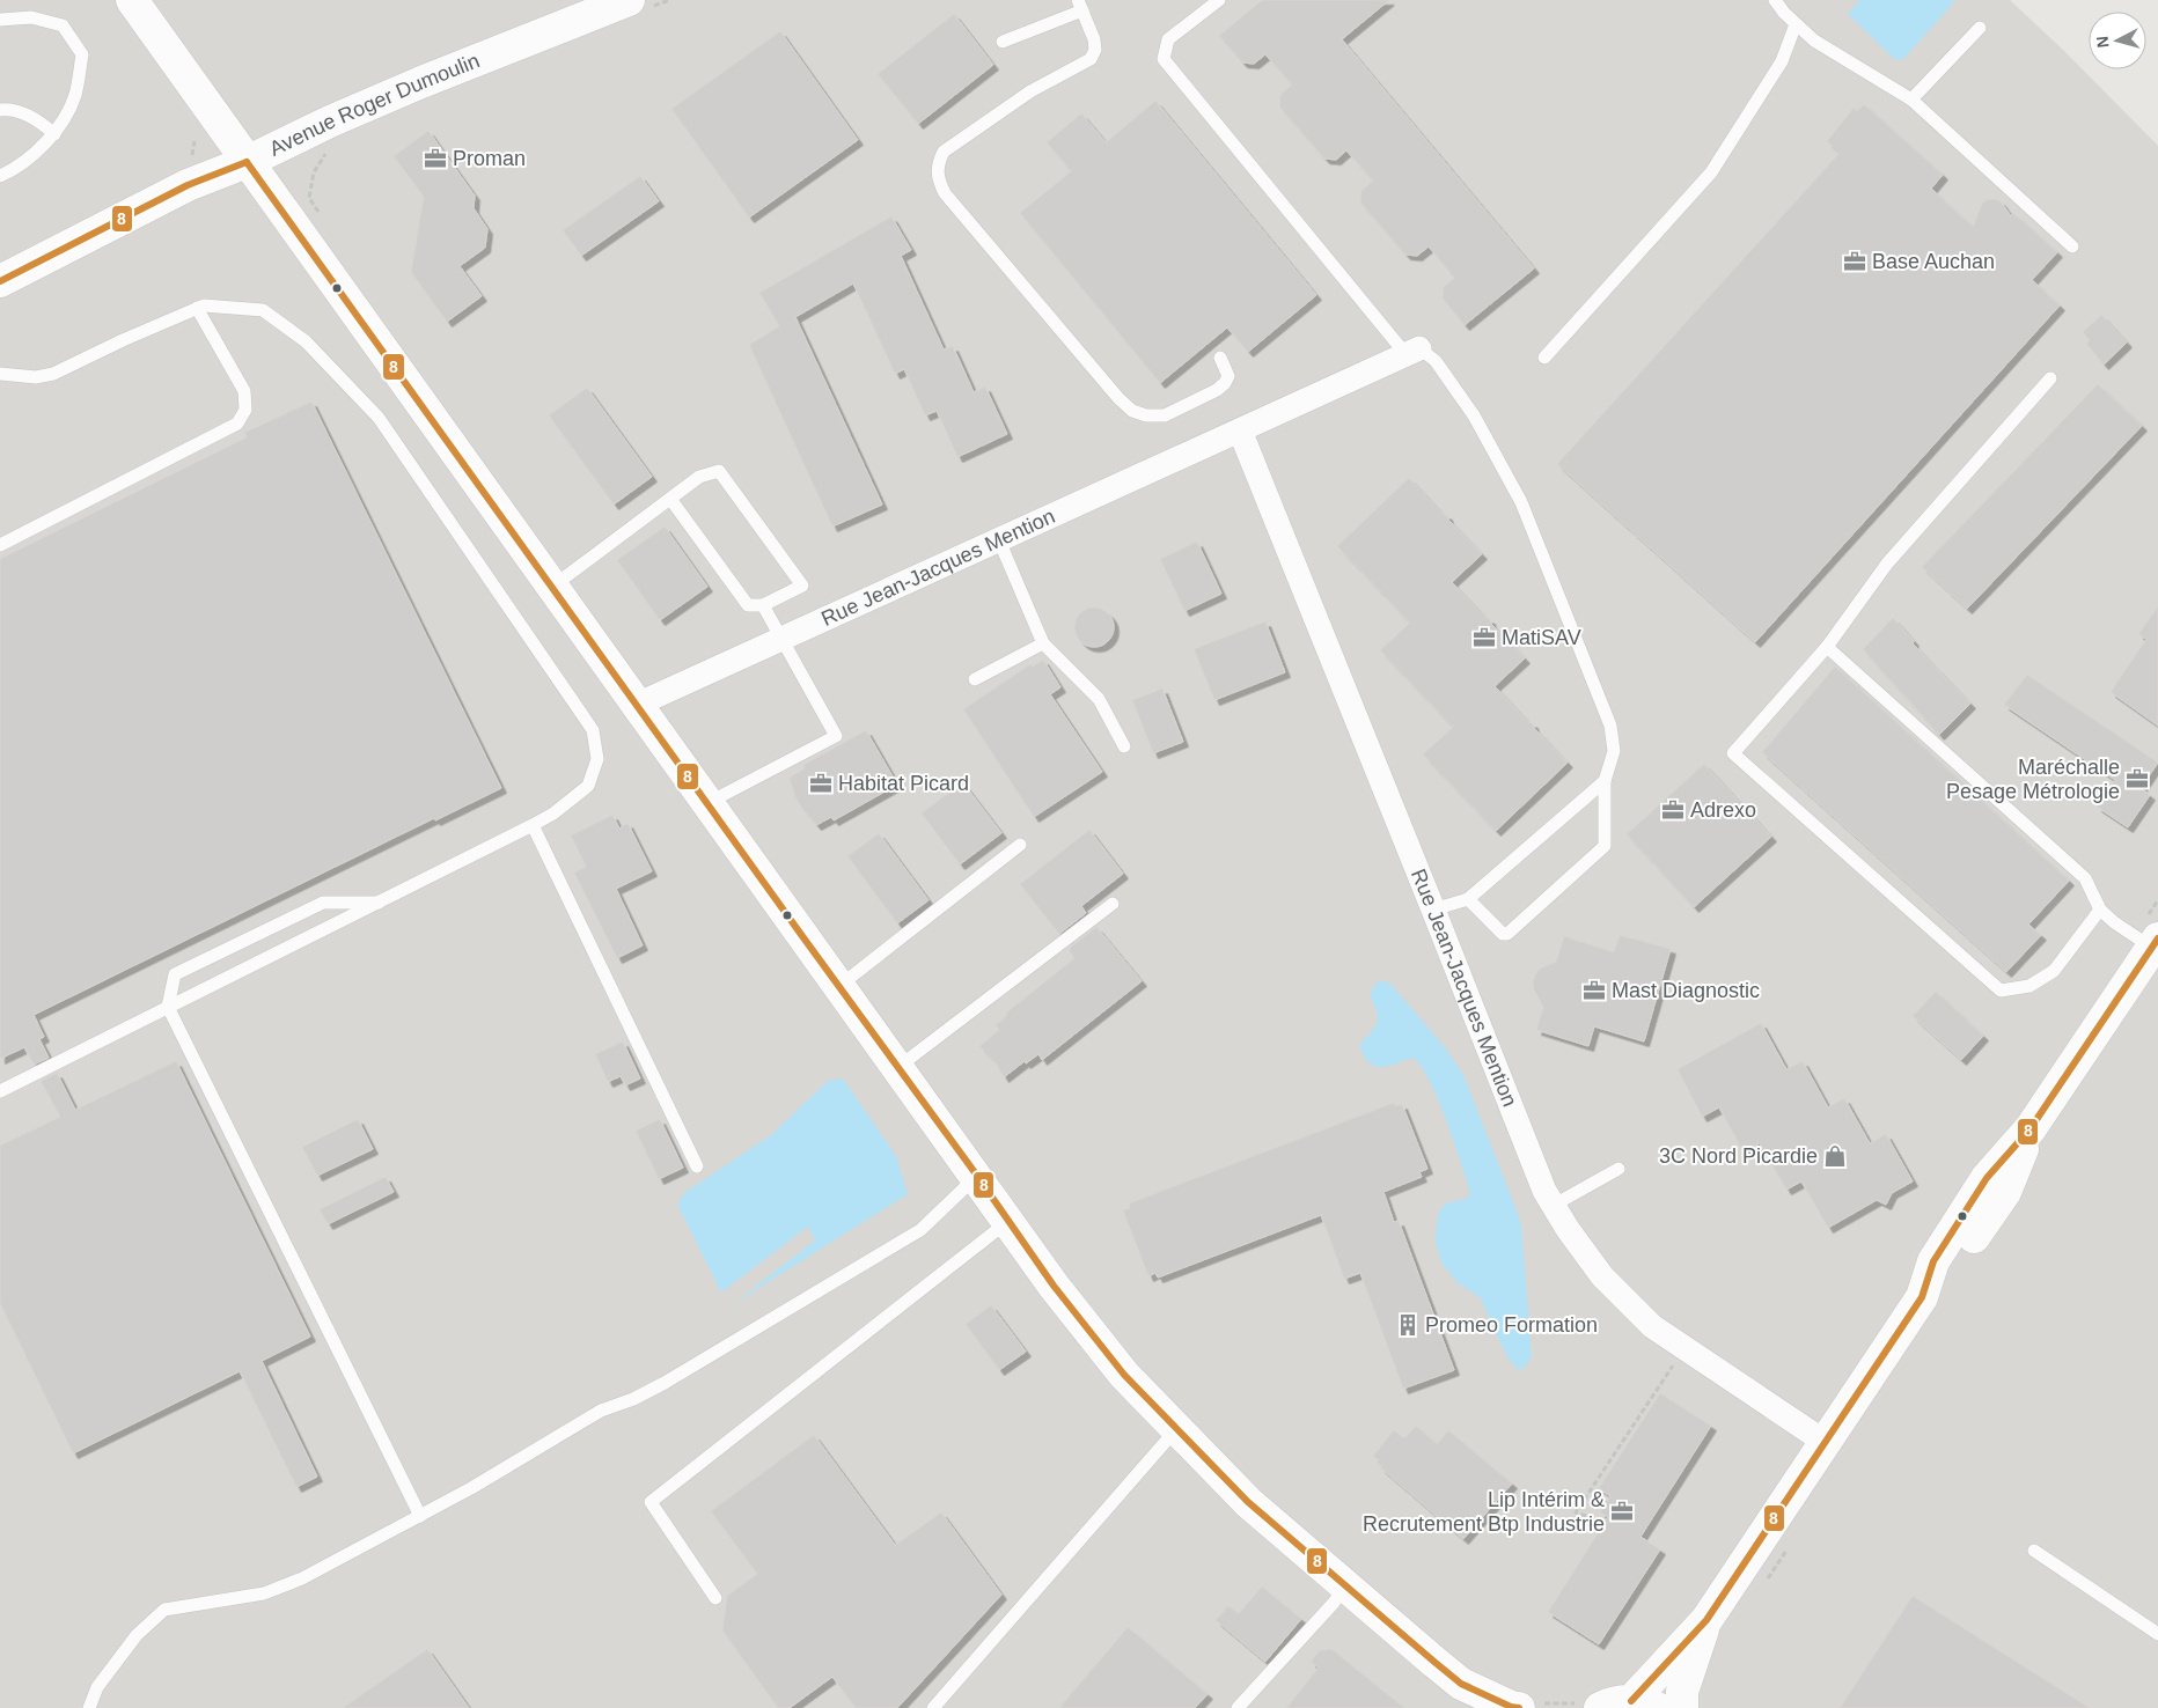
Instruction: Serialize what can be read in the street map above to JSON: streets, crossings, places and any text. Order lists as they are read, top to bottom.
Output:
{
  "streets": {
    "street": ["Avenue Roger Dumoulin", "Rue Jean-Jacques Mention"]
  },
  "places": {
    "office": [
      "Proman",
      "Base Auchan",
      "MatiSAV",
      "Maréchalle Pesage Métrologie",
      "Habitat Picard",
      "Adrexo",
      "Mast Diagnostic",
      "Lip Intérim & Recrutement Btp Industrie"
    ],
    "shop": ["3C Nord Picardie"],
    "building": ["Promeo Formation"]
  },
  "lines": ["transit line 8"],
  "north": "left"
}
